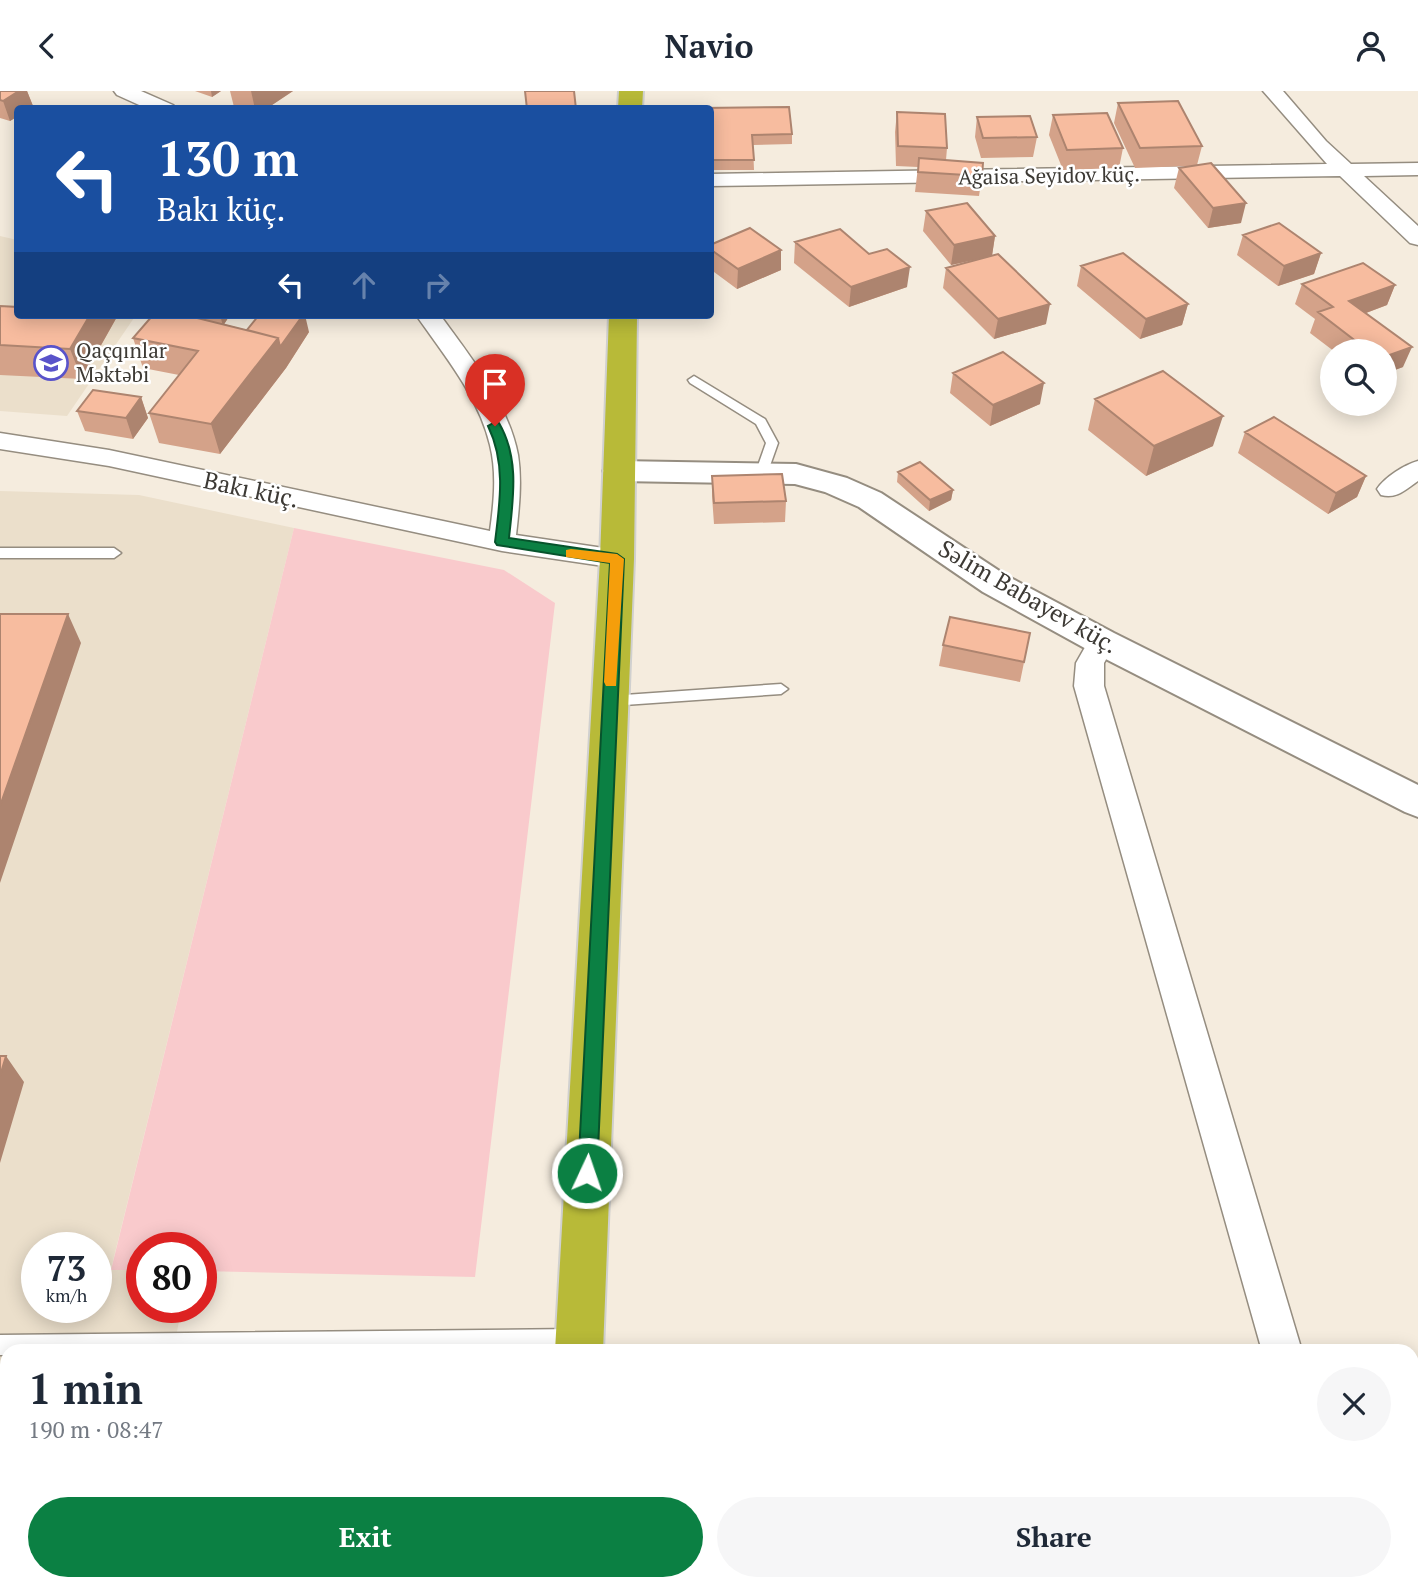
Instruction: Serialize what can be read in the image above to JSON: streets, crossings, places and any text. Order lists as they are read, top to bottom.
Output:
{
  "streets": {
    "street": ["Ağaisa Seyidov küç.", "Bakı küç.", "Səlim Babayev küç."]
  },
  "places": {
    "school or university": ["Qaçqınlar Məktəbi"]
  },
  "page": {
    "header": "Navio",
    "turn": ["130 m", "Bakı küç."],
    "speed": "73 km/h",
    "limit": "80",
    "heading": ["1 min", "190 m · 08:47"],
    "buttons": ["Exit", "Share"]
  }
}
